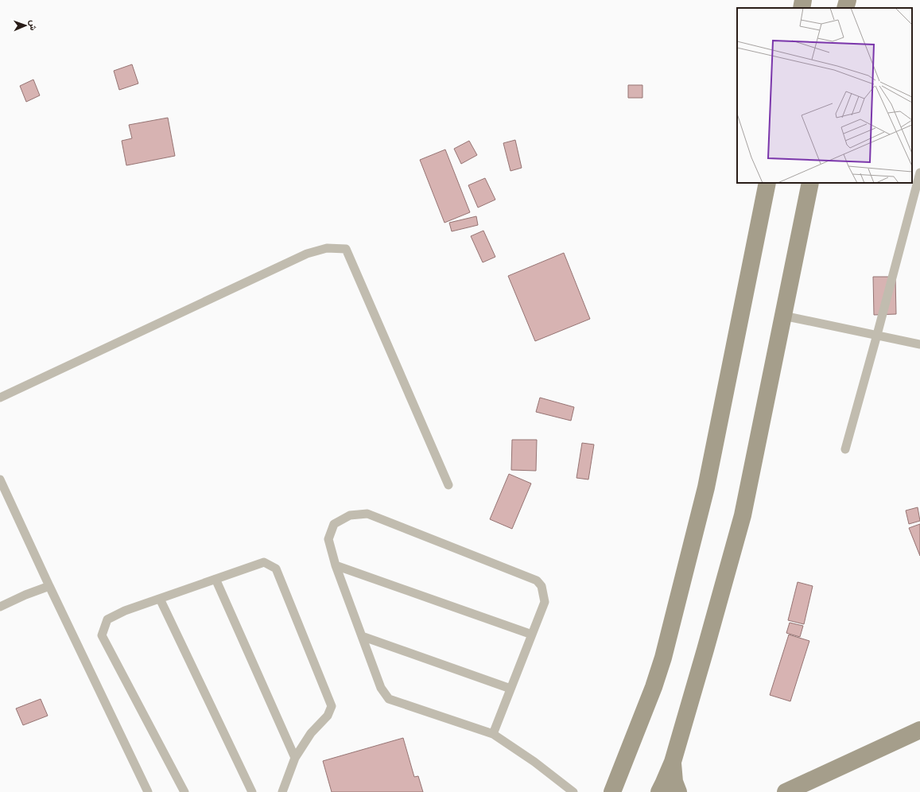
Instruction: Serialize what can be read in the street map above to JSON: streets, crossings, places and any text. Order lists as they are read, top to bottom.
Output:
{
  "north": "right"
}
